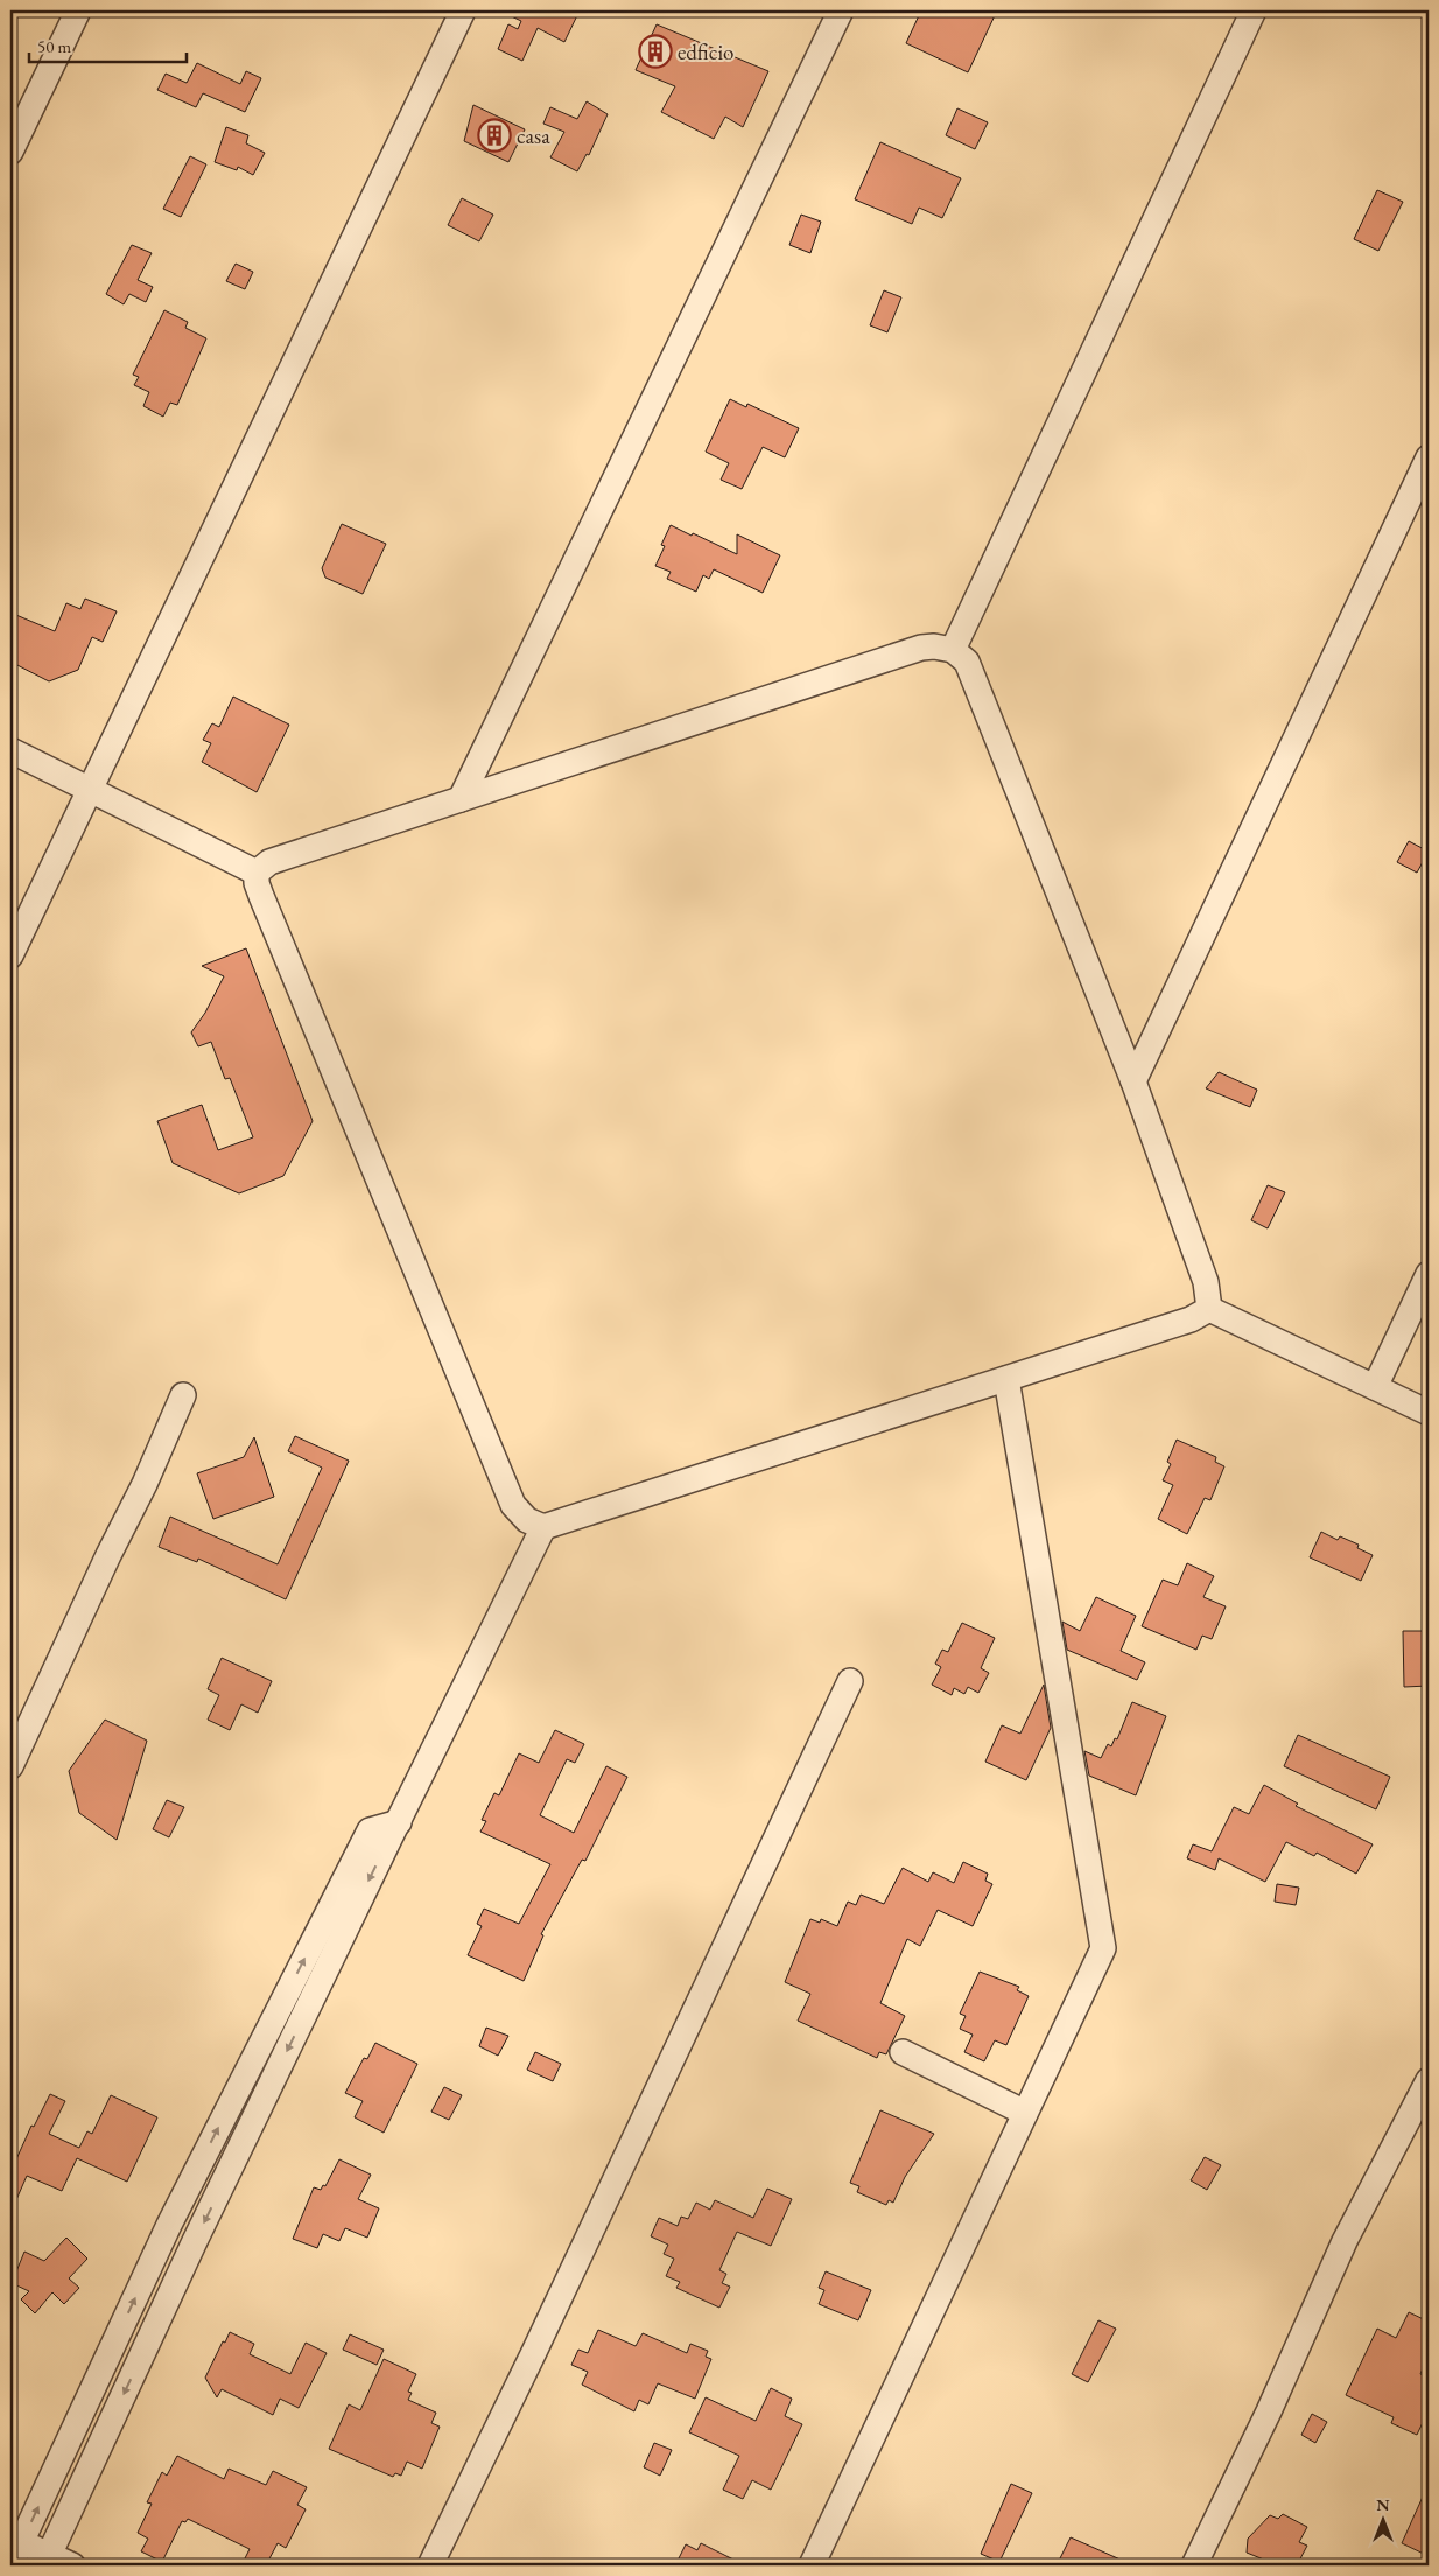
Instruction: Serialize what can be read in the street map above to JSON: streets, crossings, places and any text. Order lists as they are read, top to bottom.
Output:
{
  "places": {
    "building": ["edficio", "casa"]
  },
  "scale_bar": "50 m",
  "north": "top"
}
